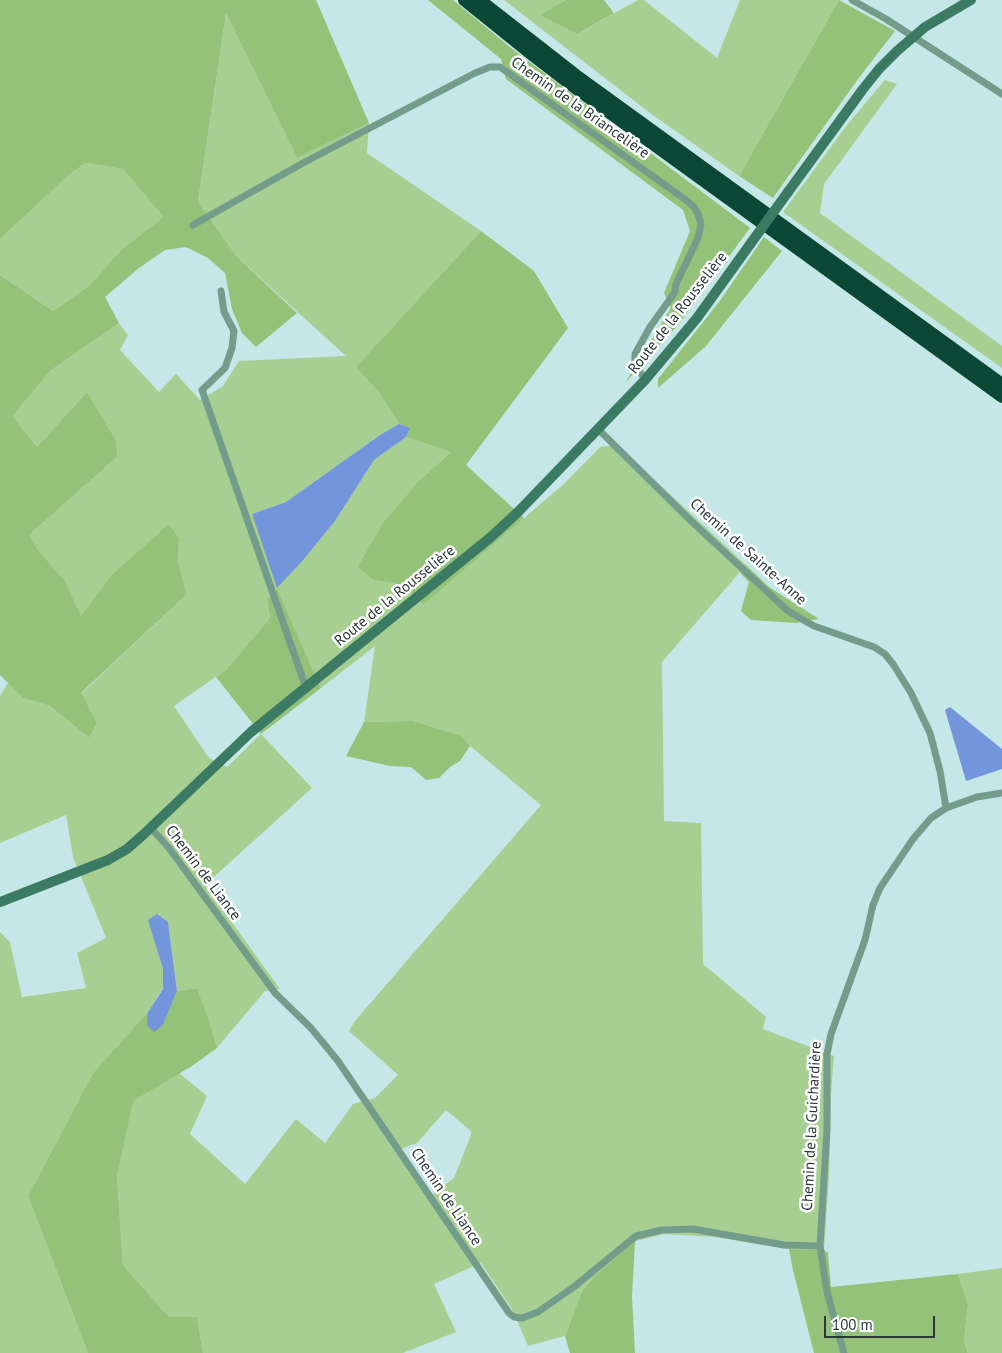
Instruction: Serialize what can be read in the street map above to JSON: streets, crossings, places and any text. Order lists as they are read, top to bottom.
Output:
{
  "streets": {
    "street": [
      "Chemin de la Briancelière",
      "Route de la Rousselière",
      "Chemin de Sainte-Anne",
      "Chemin de Liance",
      "Chemin de la Guichardière"
    ]
  },
  "crossings": [
    ["Chemin de la Briancelière", "Route de la Rousselière"],
    ["Route de la Rousselière", "Chemin de Sainte-Anne"],
    ["Route de la Rousselière", "Chemin de Liance"],
    ["Chemin de Sainte-Anne", "Chemin de la Guichardière"],
    ["Chemin de Liance", "Chemin de la Guichardière"]
  ],
  "scale_bar": "100 m"
}
